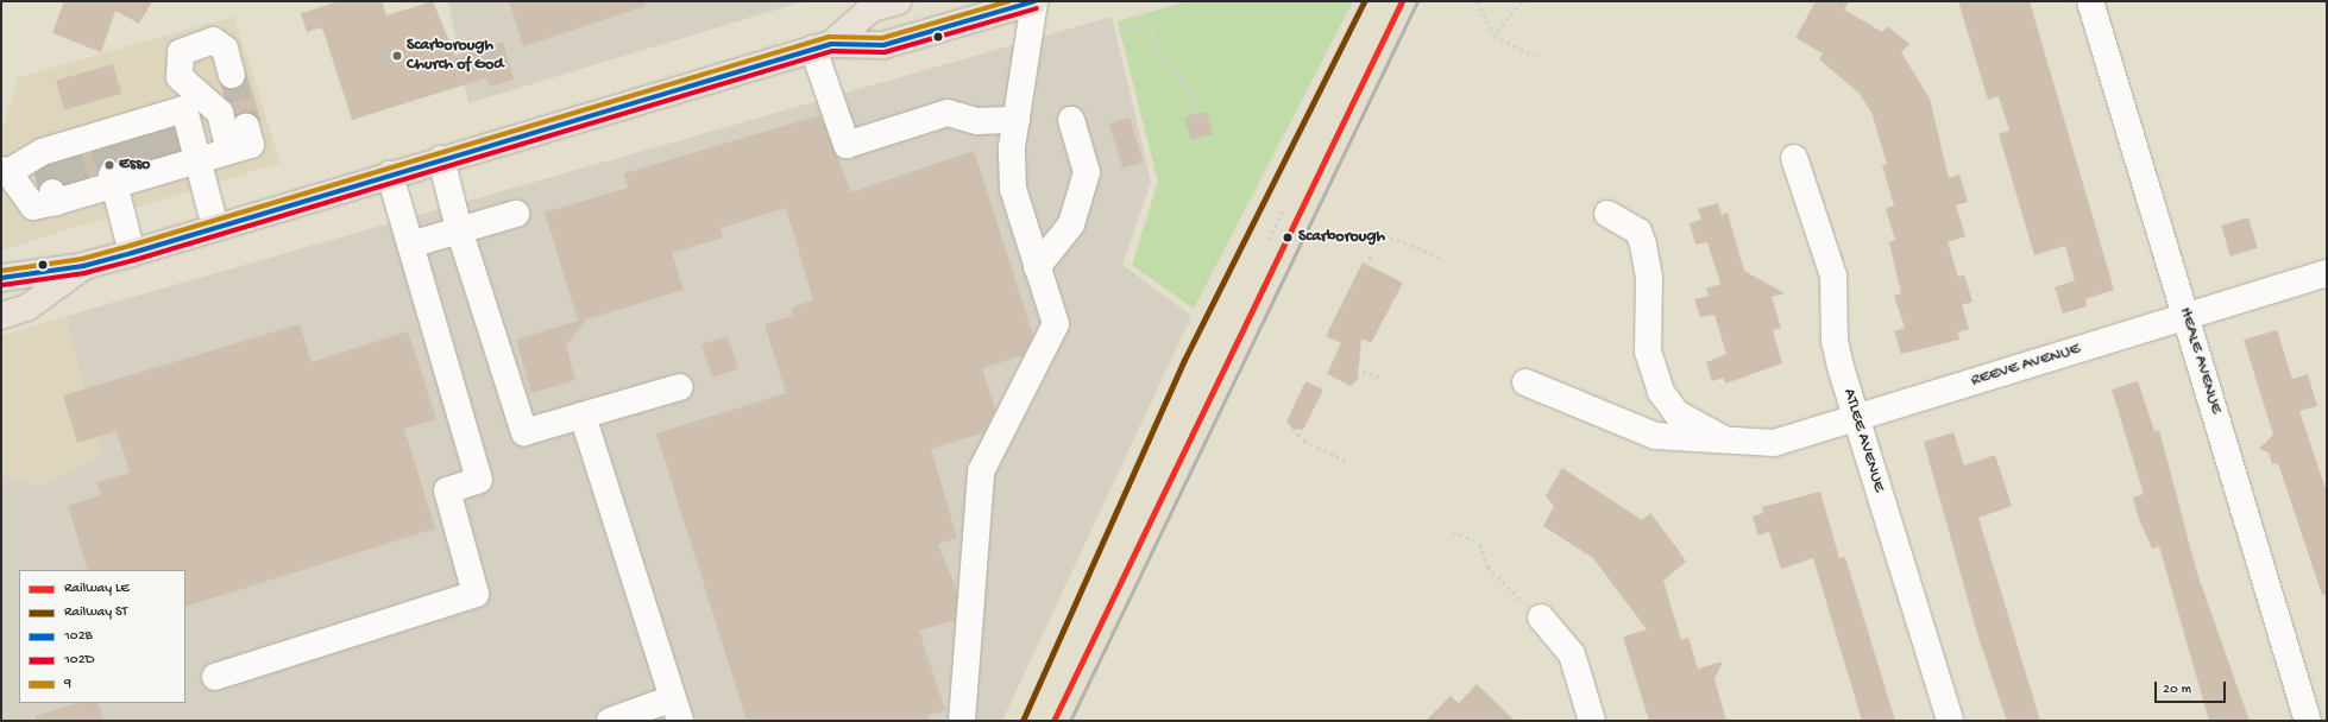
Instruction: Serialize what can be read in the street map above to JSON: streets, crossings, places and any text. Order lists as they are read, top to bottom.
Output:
{
  "streets": {
    "street": ["HEALE AVENUE", "REEVE AVENUE", "ATLEE AVENUE"]
  },
  "crossings": [
    ["HEALE AVENUE", "REEVE AVENUE"],
    ["REEVE AVENUE", "ATLEE AVENUE"]
  ],
  "places": ["Scarborough Church of God", "Esso", "Scarborough"],
  "lines": [
    "rail line LE",
    "rail line ST",
    "transit line 102B",
    "transit line 9",
    "transit line 102D"
  ],
  "legend": [
    "Railway LE",
    "Railway ST",
    "102B",
    "102D",
    "9"
  ],
  "scale_bar": "20 m"
}
